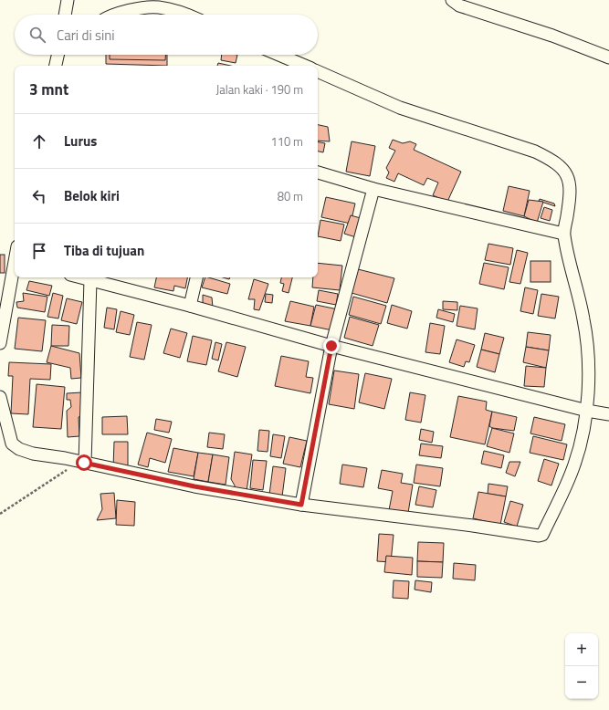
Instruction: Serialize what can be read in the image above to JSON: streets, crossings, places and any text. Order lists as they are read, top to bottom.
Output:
{
  "page": {
    "search": "Cari di sini",
    "heading": ["3 mnt", "Jalan kaki · 190 m"],
    "list": [
      ["Lurus", "110 m"],
      ["Belok kiri", "80 m"],
      "Tiba di tujuan"
    ],
    "map_buttons": ["+", "−"]
  }
}
